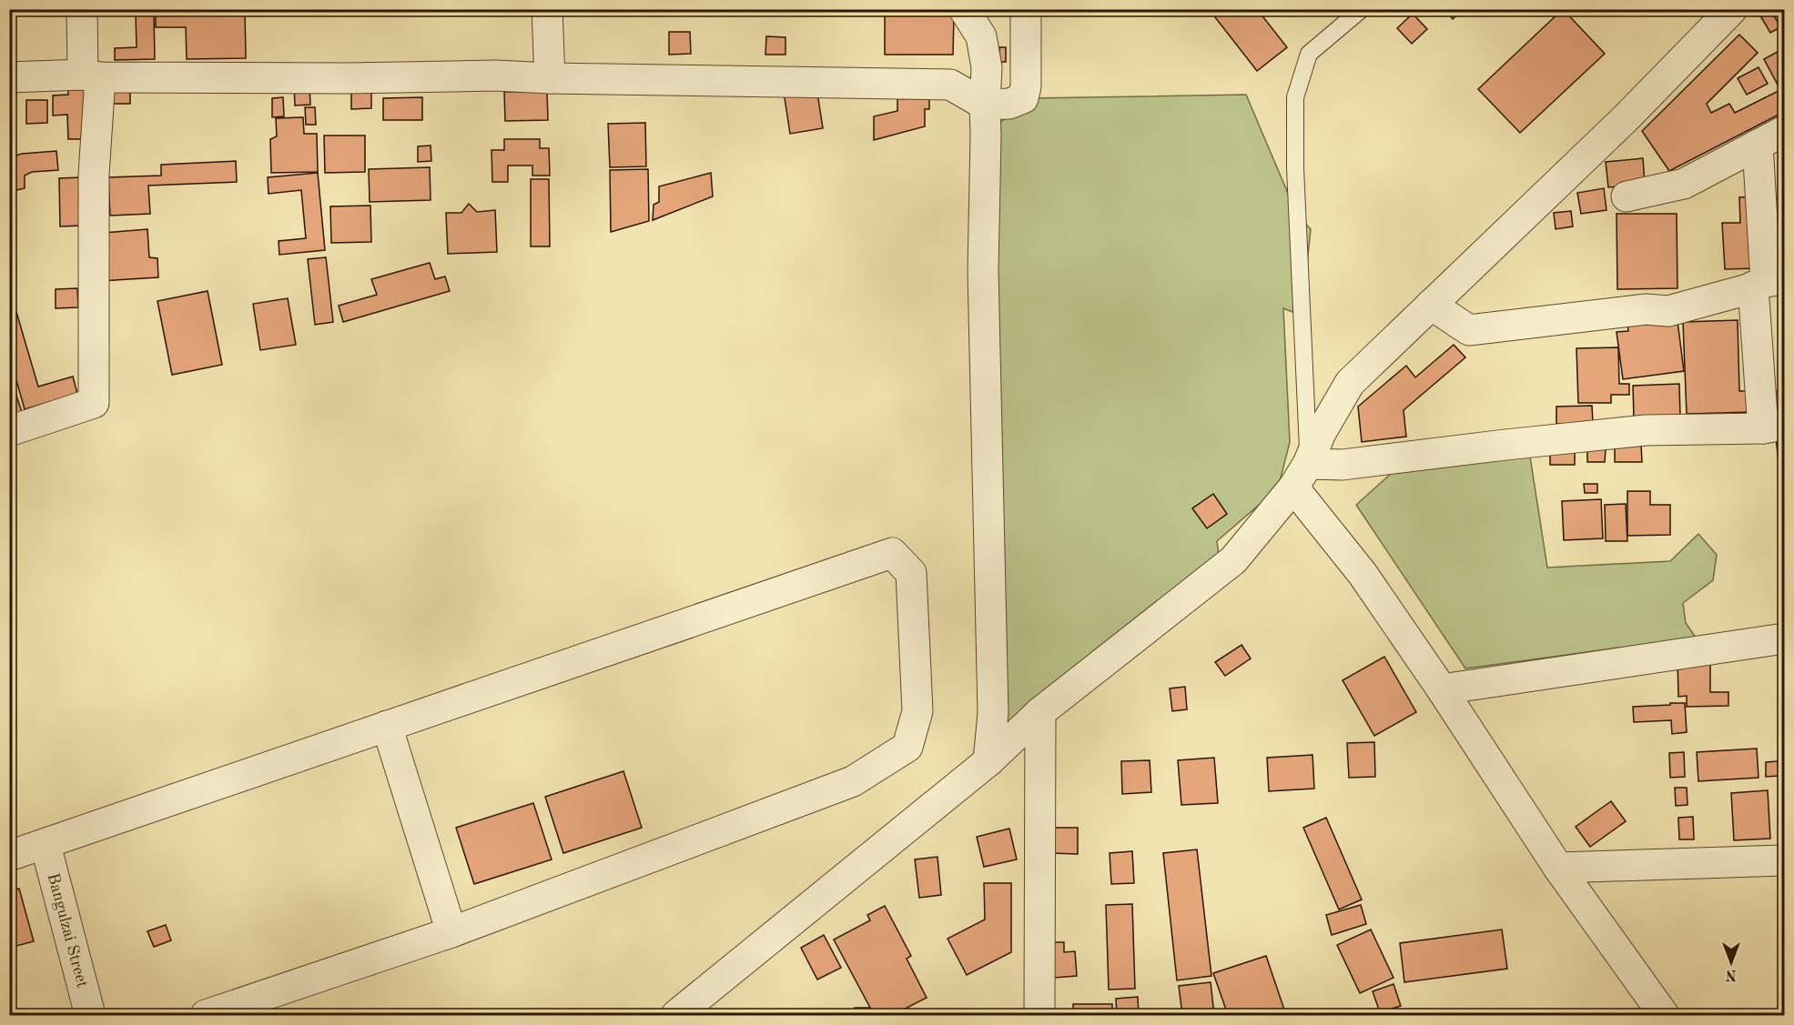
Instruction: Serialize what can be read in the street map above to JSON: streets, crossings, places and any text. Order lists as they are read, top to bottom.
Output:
{
  "streets": {
    "street": ["Bangulzai Street"]
  },
  "north": "bottom"
}
